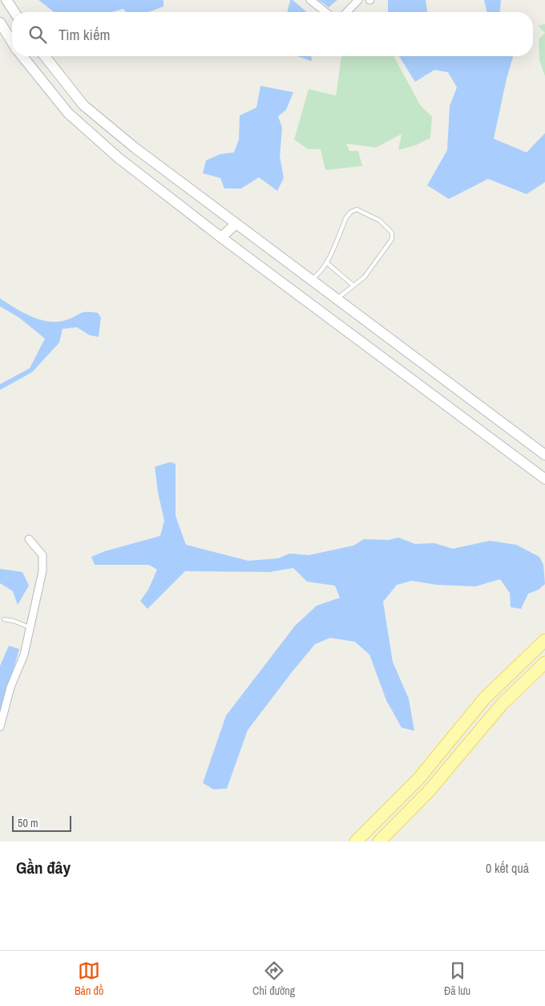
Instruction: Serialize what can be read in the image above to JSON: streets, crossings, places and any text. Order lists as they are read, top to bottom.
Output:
{
  "scale_bar": "50 m",
  "page": {
    "search": "Tìm kiếm",
    "scale": "50 m",
    "heading": ["Gần đây", "0 kết quả"],
    "nav": ["Bản đồ", "Chỉ đường", "Đã lưu"]
  }
}
